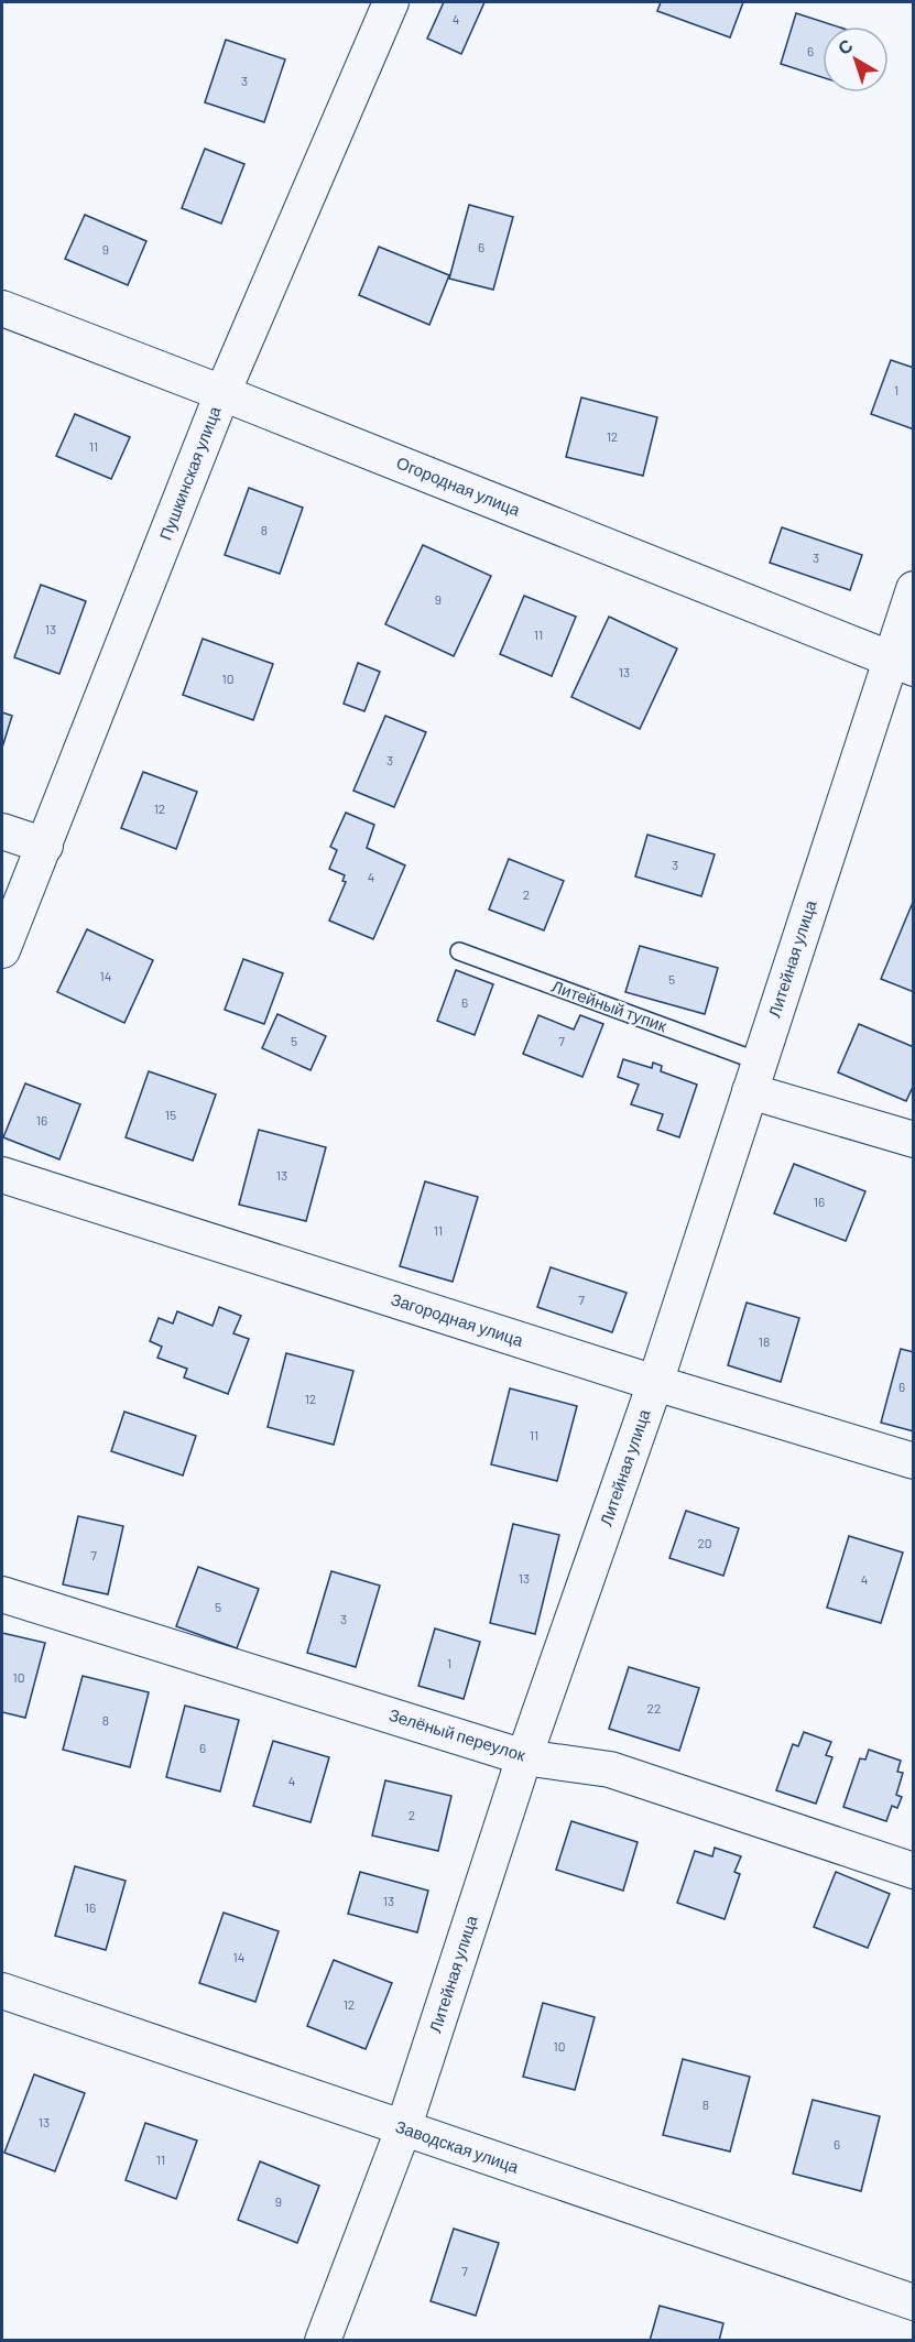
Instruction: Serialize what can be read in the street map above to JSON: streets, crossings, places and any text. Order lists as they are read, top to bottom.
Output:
{
  "streets": {
    "street": [
      "Пушкинская улица",
      "Огородная улица",
      "Литейная улица",
      "Загородная улица",
      "Зелёный переулок",
      "Заводская улица"
    ],
    "lane": ["Литейный тупик"]
  },
  "crossings": [
    ["Пушкинская улица", "Огородная улица"],
    ["Огородная улица", "Литейная улица"],
    ["Литейная улица", "Литейный тупик"],
    ["Литейная улица", "Загородная улица"],
    ["Литейная улица", "Зелёный переулок"],
    ["Литейная улица", "Заводская улица"]
  ],
  "house_numbers": [
    "4",
    "6",
    "3",
    "6",
    "9",
    "1",
    "12",
    "11",
    "8",
    "3",
    "9",
    "13",
    "11",
    "13",
    "10",
    "3",
    "12",
    "3",
    "4",
    "2",
    "14",
    "5",
    "6",
    "5",
    "7",
    "15",
    "16",
    "13",
    "16",
    "11",
    "7",
    "18",
    "6",
    "12",
    "11",
    "20",
    "7",
    "13",
    "4",
    "5",
    "3",
    "1",
    "10",
    "22",
    "8",
    "6",
    "4",
    "2",
    "13",
    "16",
    "14",
    "12",
    "10",
    "8",
    "13",
    "6",
    "11",
    "9",
    "7"
  ],
  "north": "top left"
}
